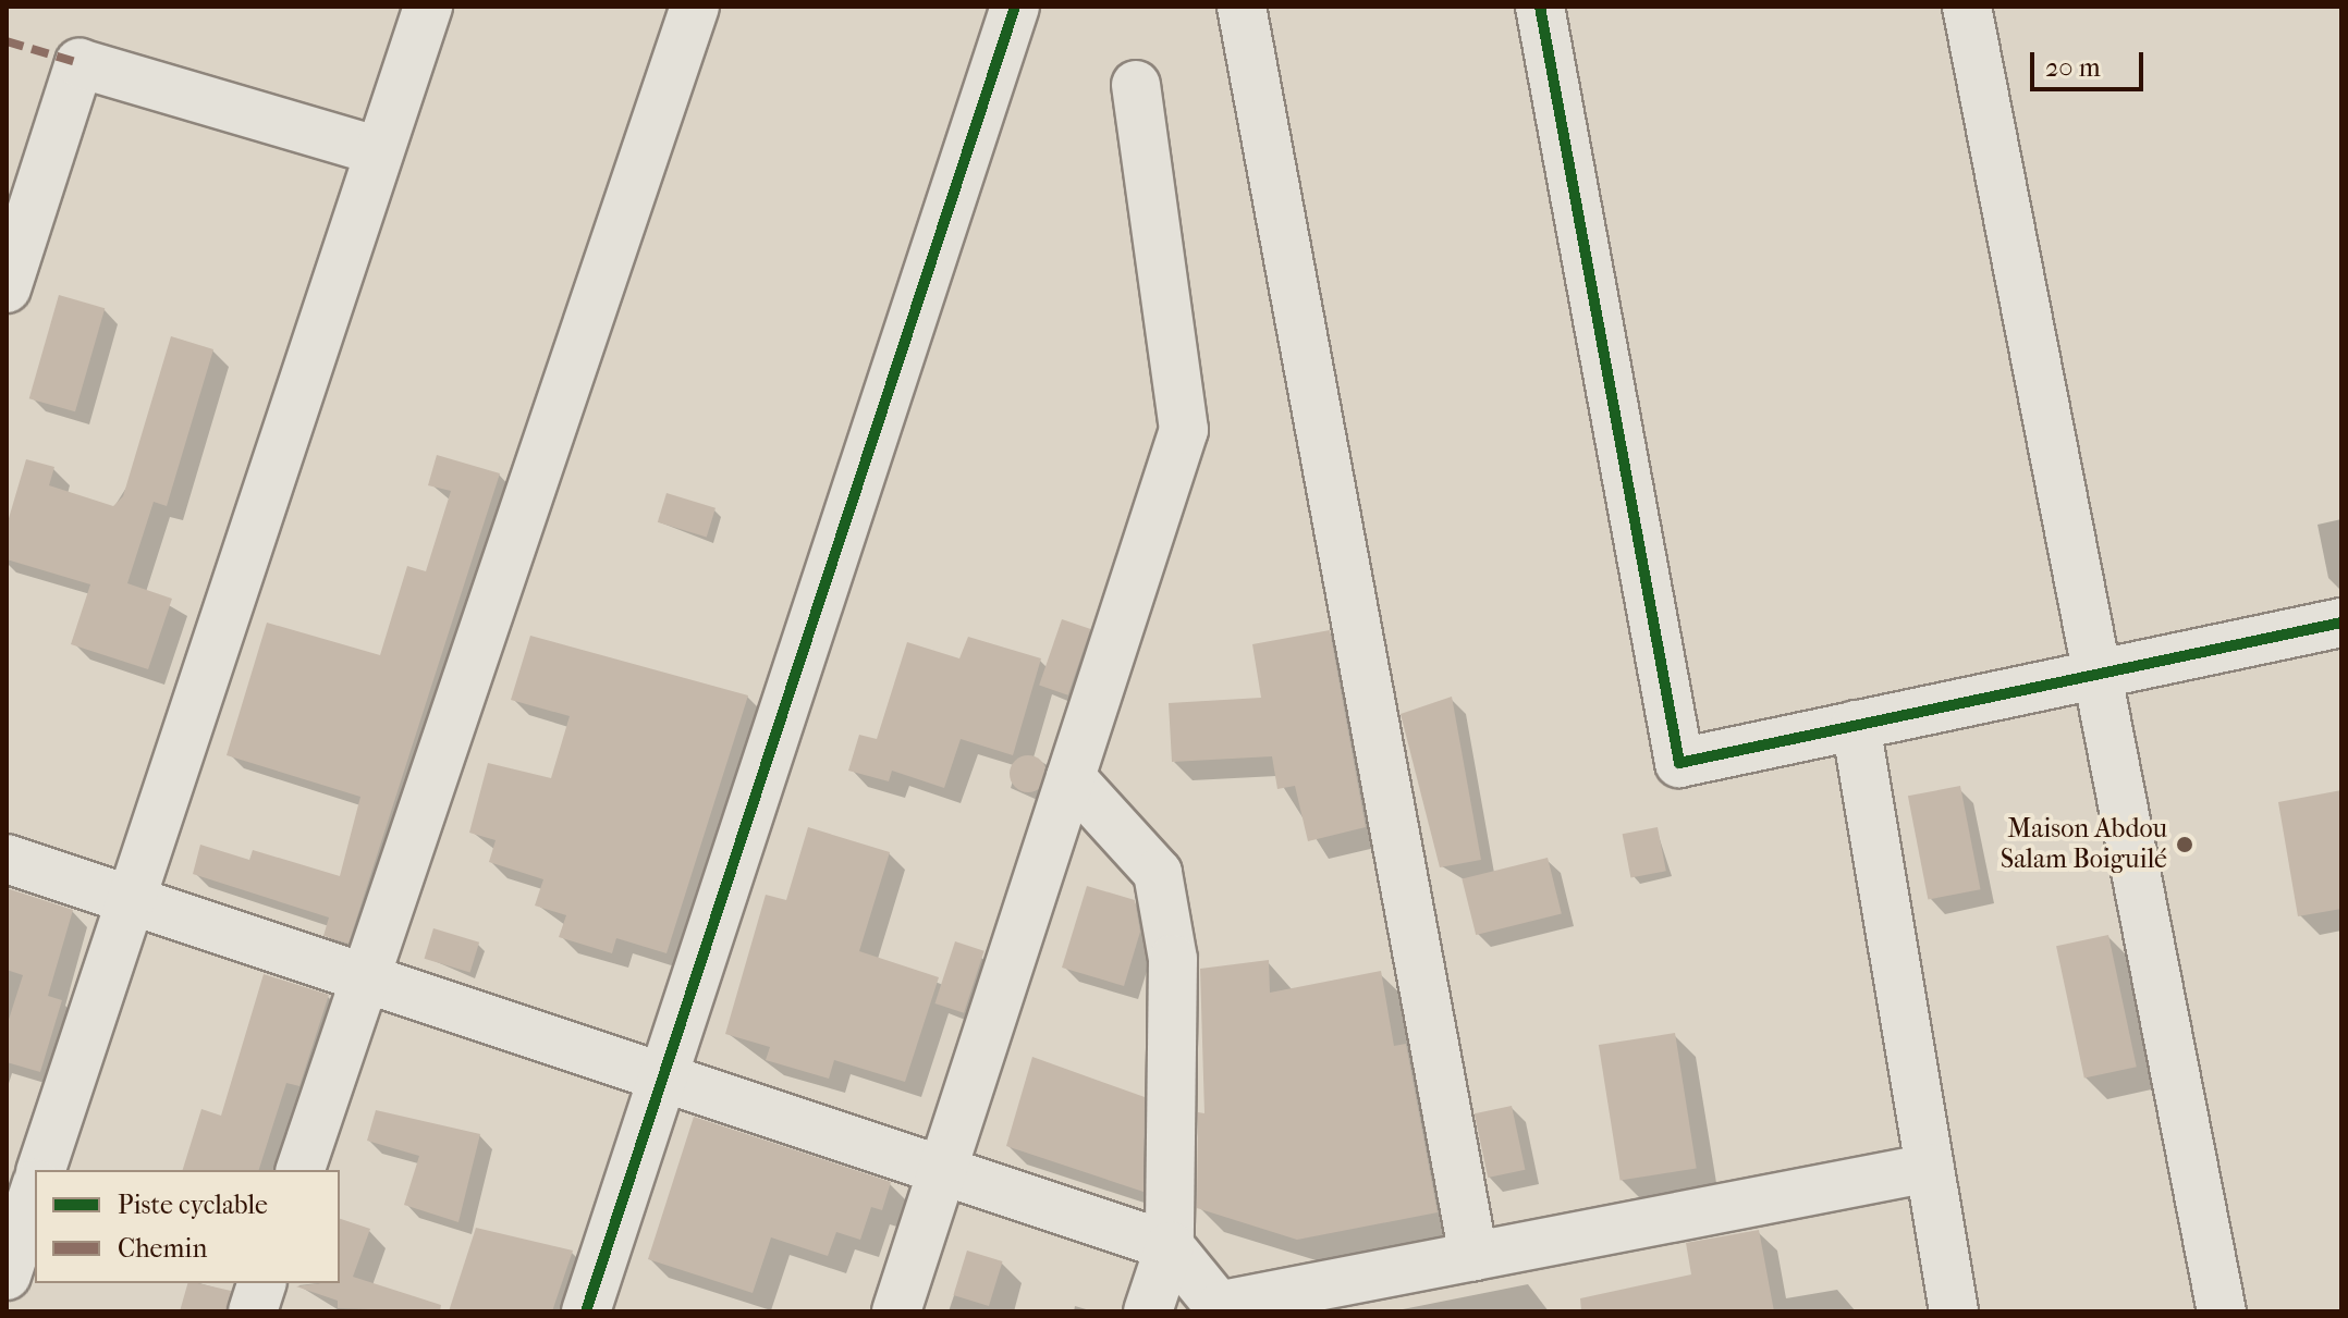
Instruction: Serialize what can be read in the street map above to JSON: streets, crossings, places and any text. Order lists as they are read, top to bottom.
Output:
{
  "places": ["Maison Abdou Salam Boiguilé"],
  "legend": ["Piste cyclable", "Chemin"],
  "scale_bar": "20 m"
}
